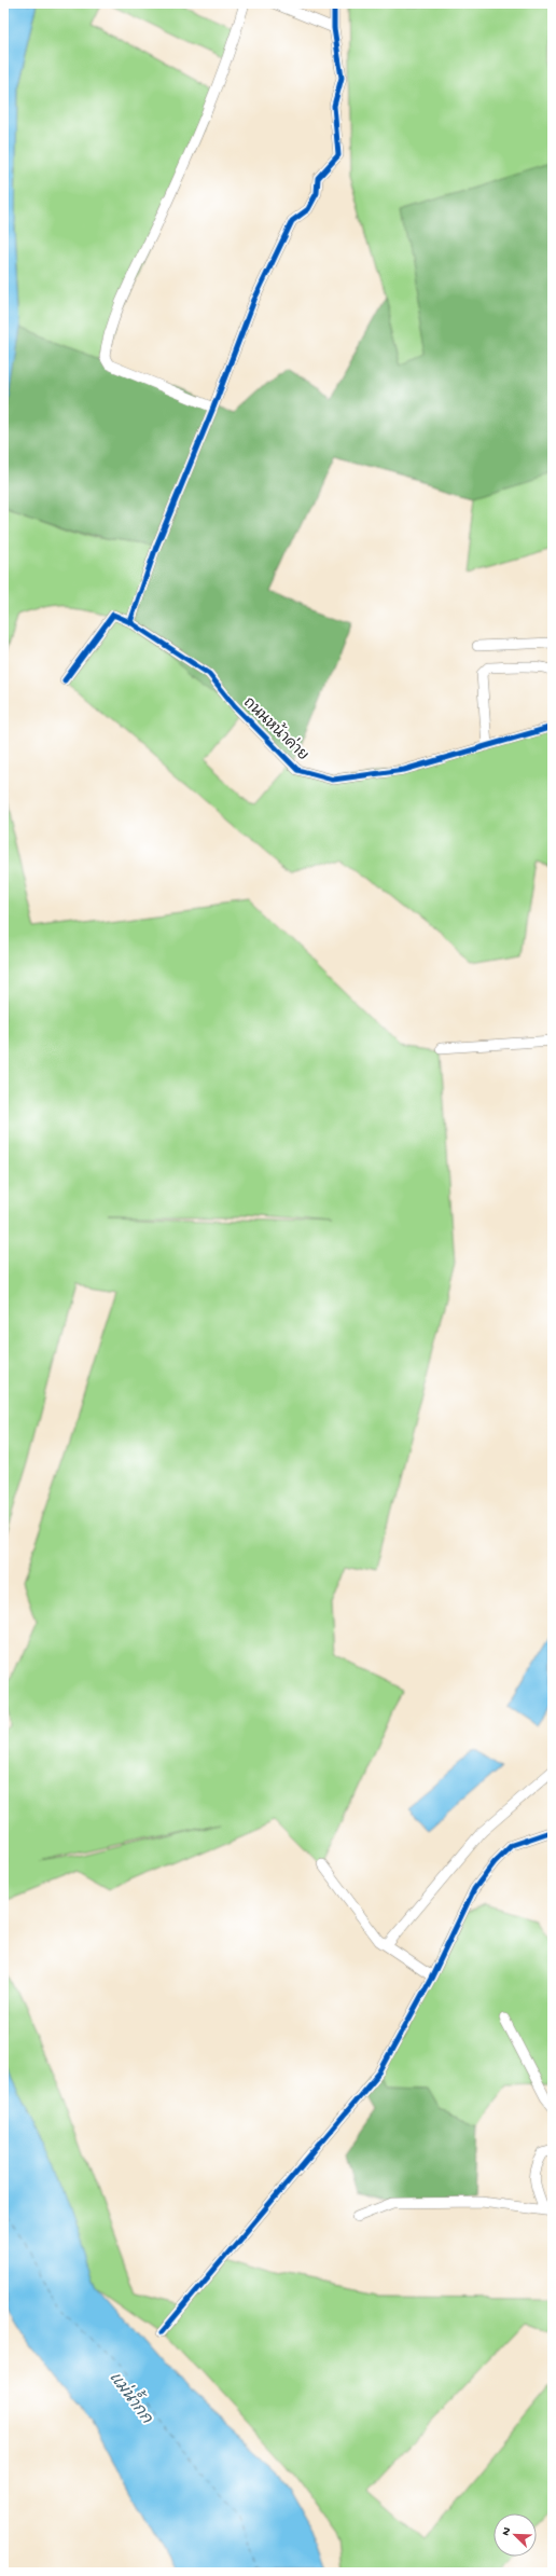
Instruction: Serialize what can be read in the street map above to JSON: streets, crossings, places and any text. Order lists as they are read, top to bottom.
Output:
{
  "streets": {
    "street": ["ถนนหน้าค่าย"]
  },
  "water": ["แม่น้ำกก"],
  "north": "top left"
}
